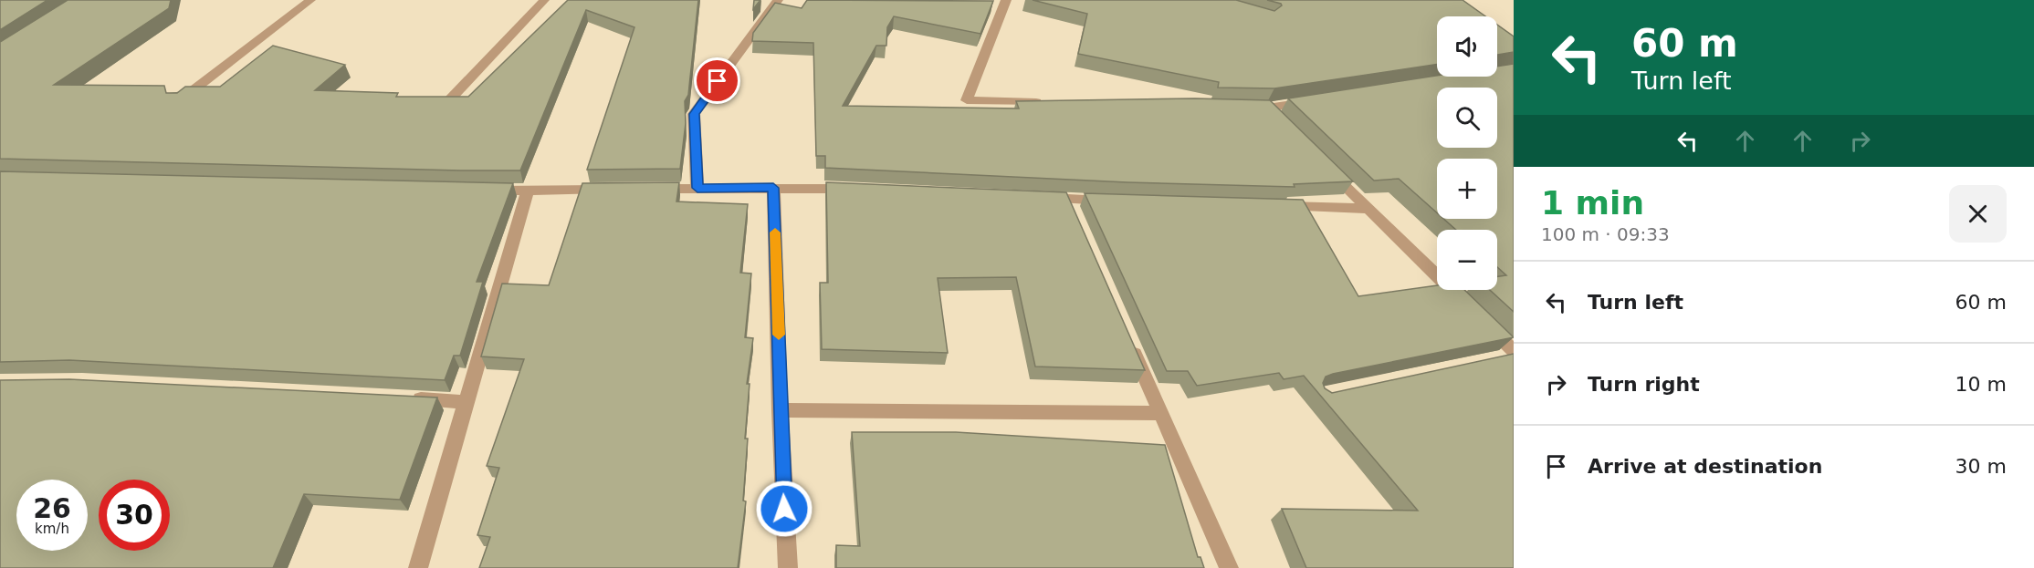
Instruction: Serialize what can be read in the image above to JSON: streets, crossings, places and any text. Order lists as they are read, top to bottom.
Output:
{
  "page": {
    "turn": ["60 m", "Turn left"],
    "map_buttons": ["+", "−"],
    "heading": ["1 min", "100 m · 09:33"],
    "list": [
      {
        "name": "Turn left",
        "value": "60 m"
      },
      {
        "name": "Turn right",
        "value": "10 m"
      },
      {
        "name": "Arrive at destination",
        "value": "30 m"
      }
    ],
    "speed": "26 km/h",
    "limit": "30"
  }
}
